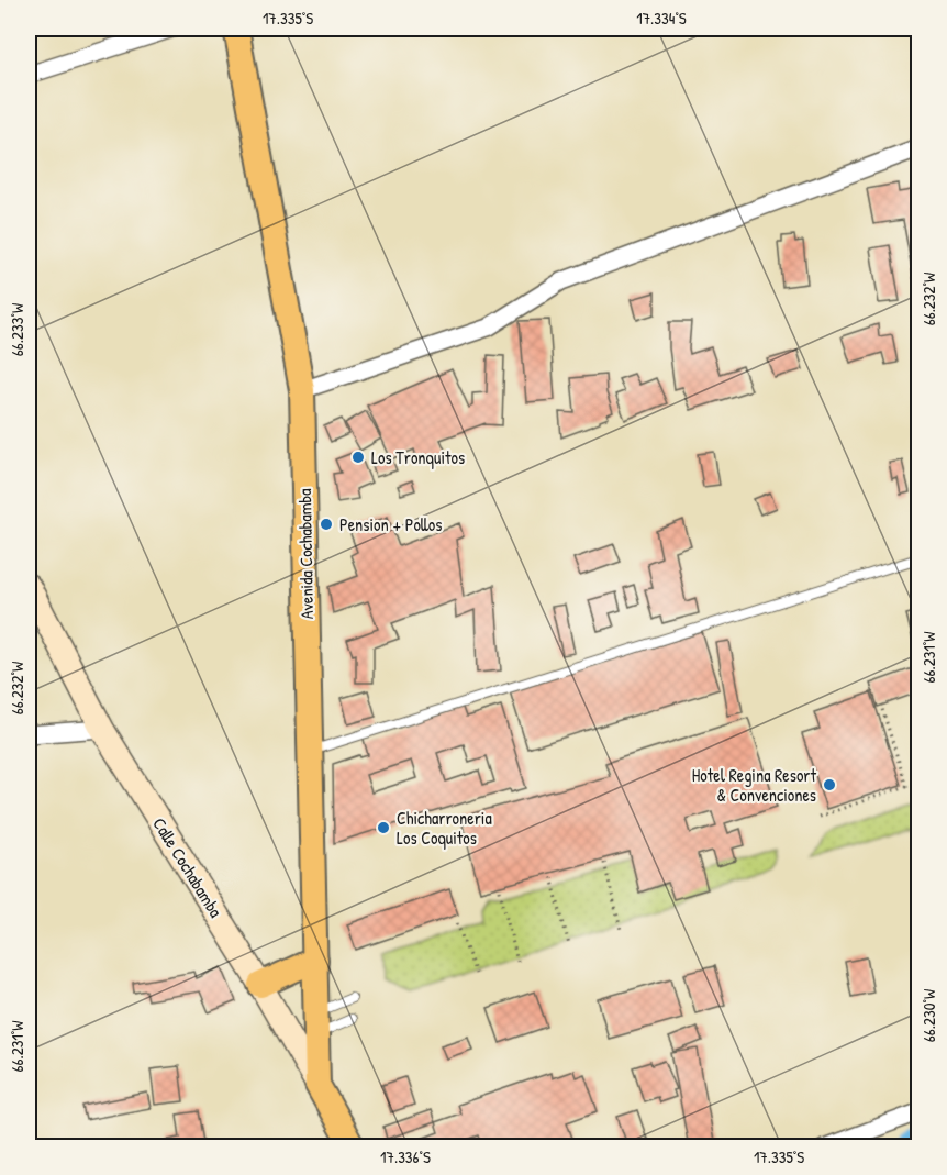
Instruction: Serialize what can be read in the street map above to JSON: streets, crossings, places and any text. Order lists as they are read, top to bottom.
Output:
{
  "streets": {
    "main road": ["Avenida Cochabamba", "Calle Cochabamba"]
  },
  "crossings": [
    ["Avenida Cochabamba", "Calle Cochabamba"]
  ],
  "places": [
    "Los Tronquitos",
    "Pension + Pollos",
    "Hotel Regina Resort & Convenciones",
    "Chicharroneria Los Coquitos"
  ],
  "coordinates": [
    "17.335°S",
    "17.334°S",
    "66.232°W",
    "66.233°W",
    "66.231°W",
    "66.230°W",
    "17.336°S"
  ]
}
